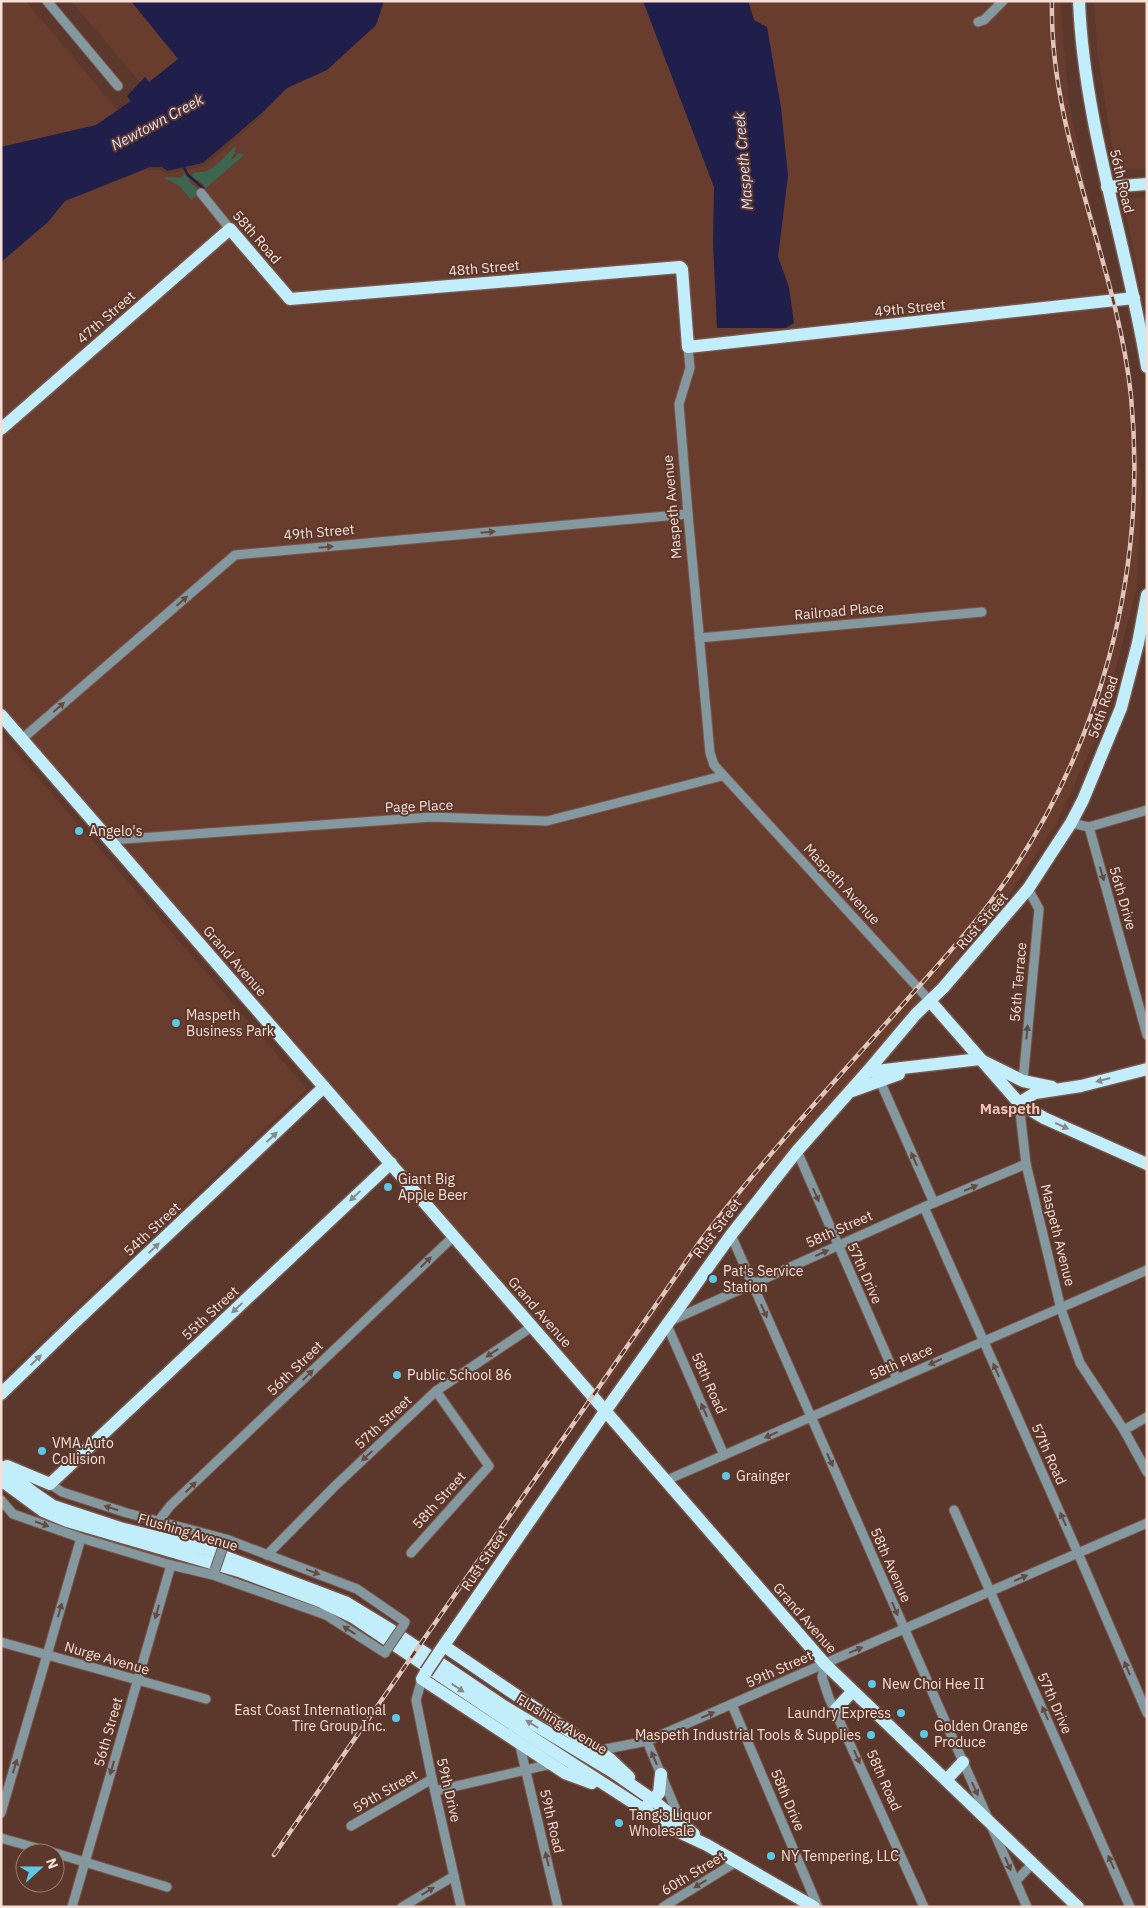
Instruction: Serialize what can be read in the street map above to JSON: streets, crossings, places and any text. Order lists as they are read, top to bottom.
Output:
{
  "streets": {
    "main road": [
      "56th Road",
      "58th Road",
      "48th Street",
      "49th Street",
      "47th Street",
      "Maspeth Avenue",
      "Rust Street",
      "Grand Avenue",
      "54th Street",
      "55th Street",
      "Flushing Avenue"
    ],
    "street": [
      "Railroad Place",
      "Page Place",
      "56th Drive",
      "56th Terrace",
      "58th Street",
      "57th Drive",
      "58th Place",
      "56th Street",
      "57th Street",
      "57th Road",
      "58th Avenue",
      "Nurge Avenue",
      "59th Street",
      "59th Drive",
      "58th Drive",
      "59th Road",
      "60th Street"
    ]
  },
  "crossings": [
    ["56th Road", "49th Street"],
    ["56th Road", "Rust Street"],
    ["58th Road", "48th Street"],
    ["58th Road", "47th Street"],
    ["58th Road", "Rust Street"],
    ["58th Road", "Grand Avenue"],
    ["58th Road", "58th Street"],
    ["58th Road", "58th Place"],
    ["58th Road", "59th Street"],
    ["48th Street", "Maspeth Avenue"],
    ["49th Street", "Maspeth Avenue"],
    ["49th Street", "Grand Avenue"],
    ["Maspeth Avenue", "Railroad Place"],
    ["Maspeth Avenue", "Page Place"],
    ["Maspeth Avenue", "Rust Street"],
    ["Maspeth Avenue", "58th Street"],
    ["Maspeth Avenue", "58th Place"],
    ["Page Place", "Grand Avenue"],
    ["Rust Street", "Grand Avenue"],
    ["Rust Street", "56th Terrace"],
    ["Rust Street", "58th Street"],
    ["Rust Street", "57th Drive"],
    ["Rust Street", "58th Avenue"],
    ["Rust Street", "59th Drive"],
    ["Grand Avenue", "54th Street"],
    ["Grand Avenue", "55th Street"],
    ["Grand Avenue", "58th Place"],
    ["Grand Avenue", "56th Street"],
    ["Grand Avenue", "57th Street"],
    ["Grand Avenue", "58th Avenue"],
    ["Grand Avenue", "59th Street"],
    ["58th Street", "57th Drive"],
    ["58th Street", "57th Street"],
    ["58th Street", "57th Road"],
    ["58th Street", "58th Avenue"],
    ["57th Drive", "58th Place"],
    ["57th Drive", "59th Street"],
    ["55th Street", "Flushing Avenue"],
    ["58th Place", "57th Road"],
    ["58th Place", "58th Avenue"],
    ["56th Street", "Flushing Avenue"],
    ["56th Street", "Nurge Avenue"],
    ["57th Street", "Flushing Avenue"],
    ["57th Road", "59th Street"],
    ["Flushing Avenue", "59th Street"],
    ["Flushing Avenue", "60th Street"],
    ["58th Avenue", "59th Street"],
    ["59th Street", "59th Drive"],
    ["59th Street", "58th Drive"],
    ["59th Street", "59th Road"]
  ],
  "one_way": [
    "49th Street",
    "56th Drive",
    "56th Terrace",
    "54th Street",
    "55th Street",
    "58th Place",
    "57th Street",
    "57th Road",
    "58th Avenue",
    "59th Road",
    "60th Street"
  ],
  "districts": ["Maspeth"],
  "water": ["Newtown Creek", "Maspeth Creek"],
  "places": [
    "Angelo's",
    "Maspeth Business Park",
    "Giant Big Apple Beer",
    "Pat's Service Station",
    "Public School 86",
    "VMA Auto Collision",
    "Grainger",
    "New Choi Hee II",
    "Laundry Express",
    "East Coast International Tire Group Inc.",
    "Golden Orange Produce",
    "Maspeth Industrial Tools & Supplies",
    "Tang's Liquor Wholesale",
    "NY Tempering, LLC"
  ],
  "north": "right"
}
